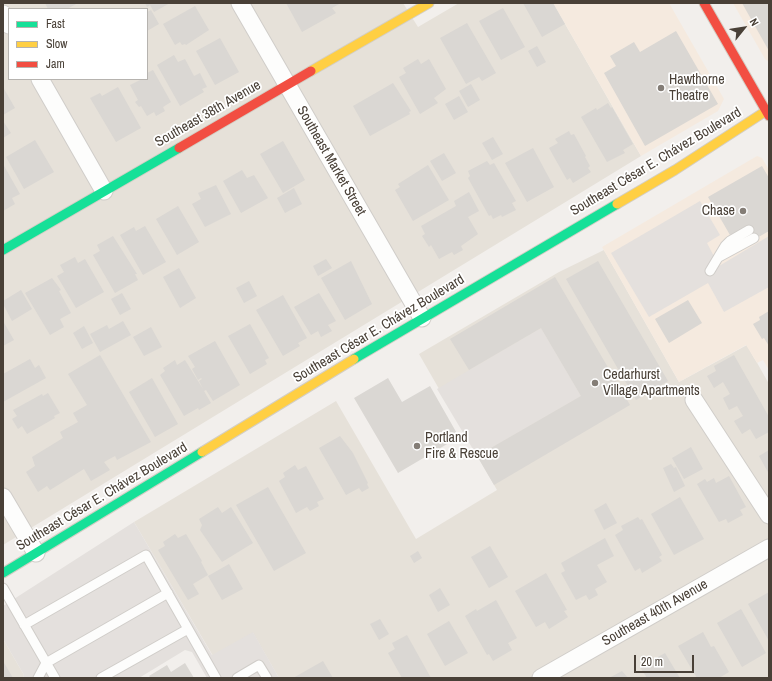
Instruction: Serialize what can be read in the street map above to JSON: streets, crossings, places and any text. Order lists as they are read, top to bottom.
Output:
{
  "streets": {
    "main road": ["Southeast 38th Avenue", "Southeast César E. Chávez Boulevard"],
    "street": ["Southeast Market Street", "Southeast 40th Avenue"]
  },
  "crossings": [
    ["Southeast 38th Avenue", "Southeast Market Street"],
    ["Southeast Market Street", "Southeast César E. Chávez Boulevard"]
  ],
  "places": [
    "Hawthorne Theatre",
    "Chase",
    "Cedarhurst Village Apartments",
    "Portland Fire & Rescue"
  ],
  "legend": ["Fast", "Slow", "Jam"],
  "scale_bar": "20 m",
  "north": "top right"
}
